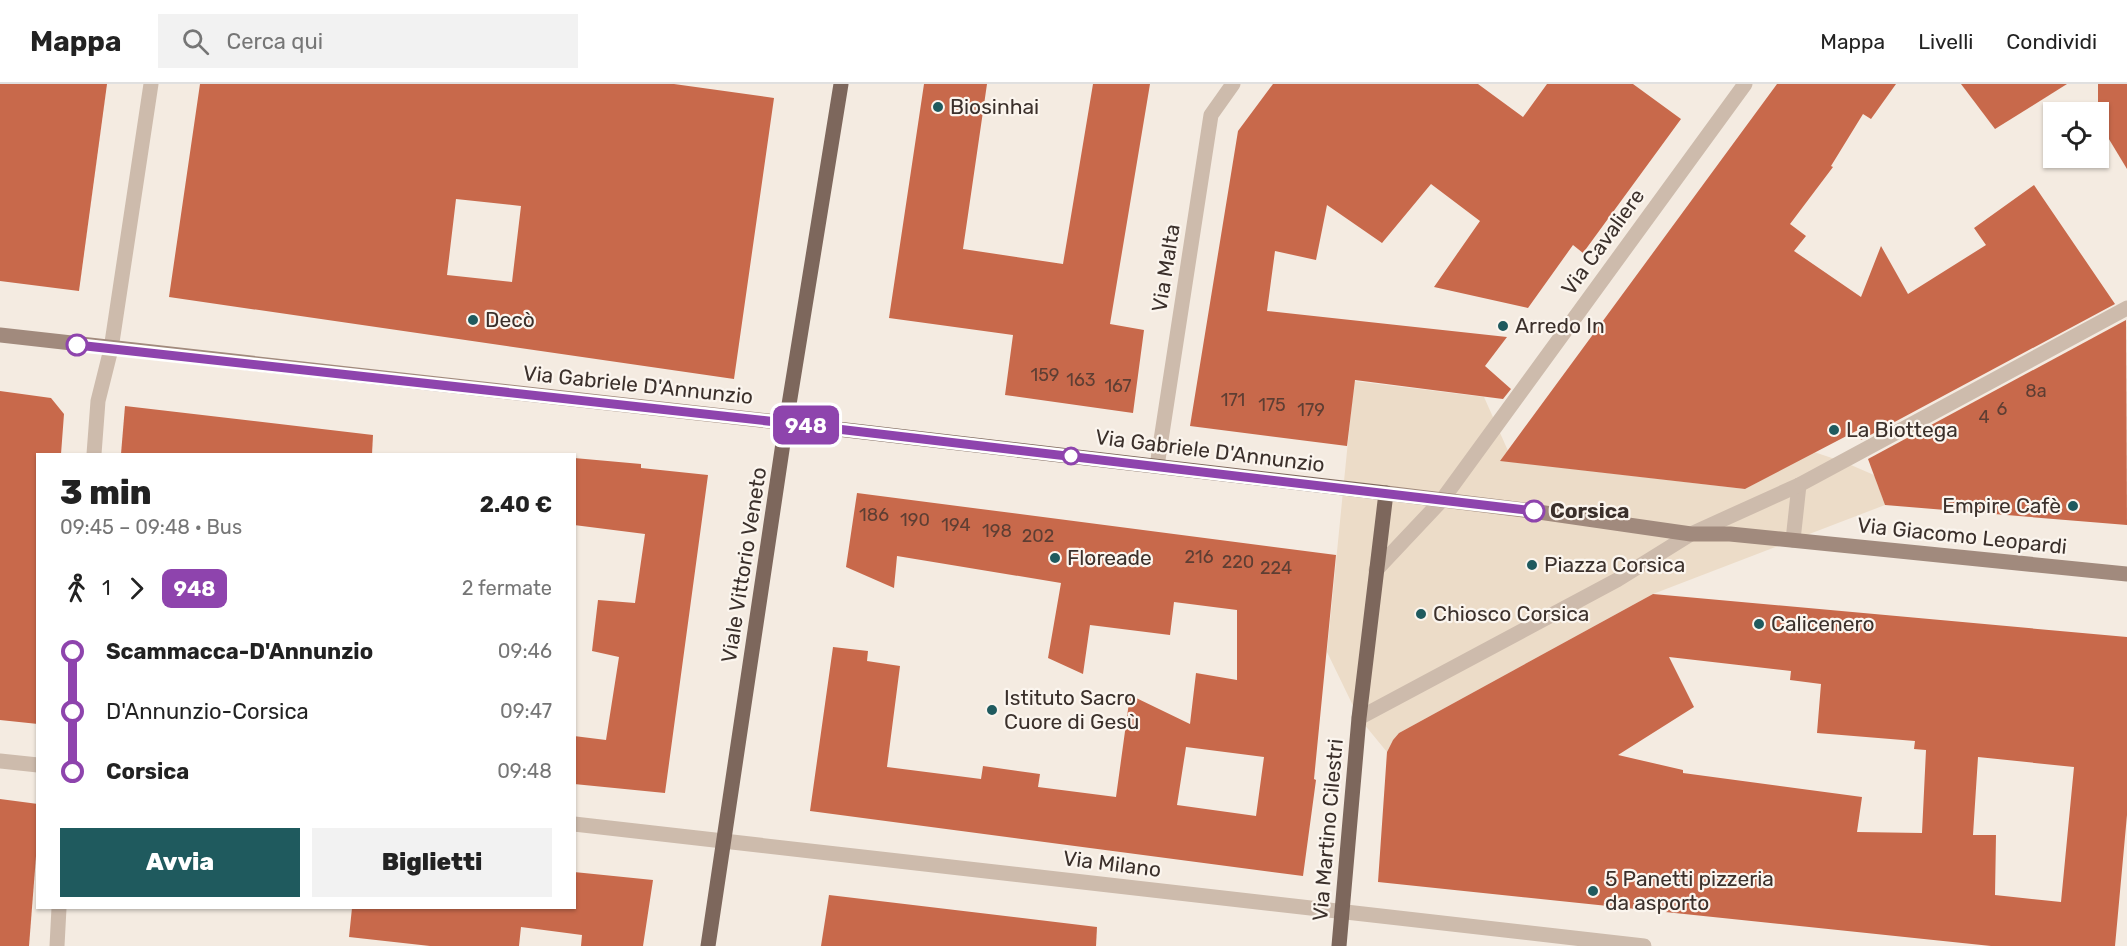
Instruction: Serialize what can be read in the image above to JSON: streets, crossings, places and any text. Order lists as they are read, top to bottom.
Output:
{
  "streets": {
    "main road": [
      "Via Gabriele D'Annunzio",
      "Via Giacomo Leopardi",
      "Viale Vittorio Veneto",
      "Via Martino Cilestri"
    ],
    "street": ["Via Cavaliere", "Via Malta", "Via Milano"]
  },
  "crossings": [
    ["Via Cavaliere", "Via Giacomo Leopardi"],
    ["Via Cavaliere", "Via Martino Cilestri"],
    ["Via Malta", "Via Gabriele D'Annunzio"],
    ["Via Gabriele D'Annunzio", "Via Giacomo Leopardi"],
    ["Via Gabriele D'Annunzio", "Viale Vittorio Veneto"],
    ["Via Gabriele D'Annunzio", "Via Martino Cilestri"],
    ["Via Giacomo Leopardi", "Via Martino Cilestri"],
    ["Viale Vittorio Veneto", "Via Milano"],
    ["Via Martino Cilestri", "Via Milano"]
  ],
  "places": [
    "Biosinhai",
    "Decò",
    "Arredo In",
    "La Biottega",
    "Empire Cafè",
    "Corsica",
    "Floreade",
    "Piazza Corsica",
    "Chiosco Corsica",
    "Calicenero",
    "Istituto Sacro Cuore di Gesù",
    "5 Panetti pizzeria da asporto"
  ],
  "lines": ["bus line 948"],
  "house_numbers": [
    "159",
    "163",
    "167",
    "8a",
    "171",
    "175",
    "6",
    "179",
    "4",
    "186",
    "190",
    "194",
    "198",
    "202",
    "216",
    "220",
    "224"
  ],
  "page": {
    "header": "Mappa",
    "search": "Cerca qui",
    "nav": ["Mappa", "Livelli", "Condividi"],
    "on_map": "948",
    "heading": ["3 min", "09:45 – 09:48 · Bus", "2.40 €"],
    "legs": ["1", "948", "2 fermate"],
    "list": [
      {
        "name": "Scammacca-D'Annunzio",
        "value": "09:46"
      },
      {
        "name": "D'Annunzio-Corsica",
        "value": "09:47"
      },
      {
        "name": "Corsica",
        "value": "09:48"
      }
    ],
    "buttons": ["Avvia", "Biglietti"]
  }
}
